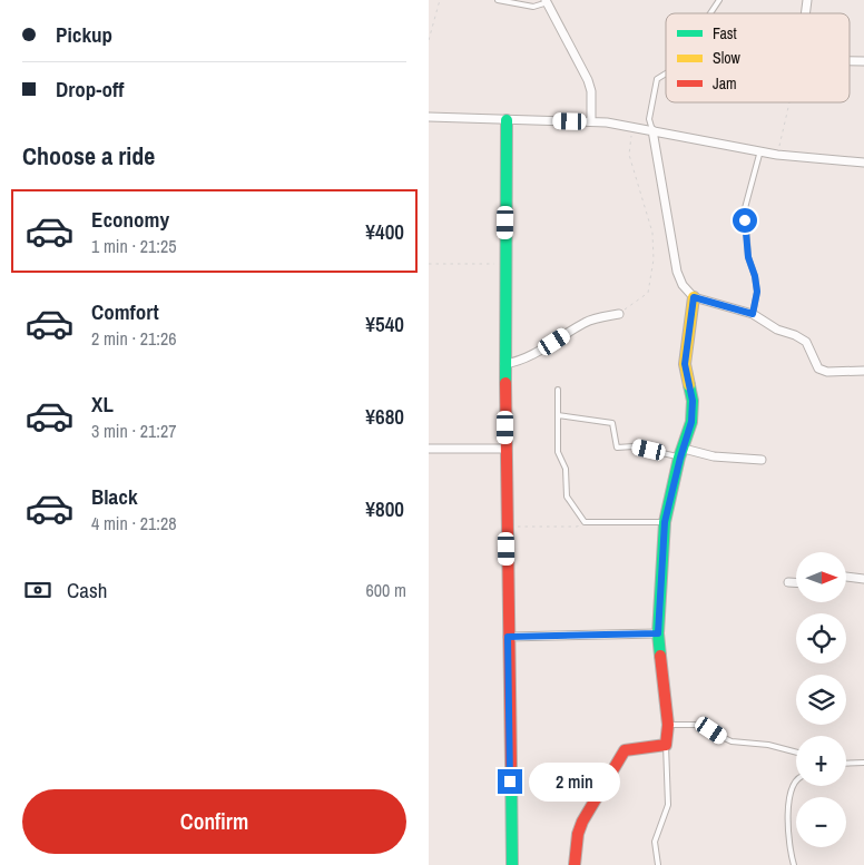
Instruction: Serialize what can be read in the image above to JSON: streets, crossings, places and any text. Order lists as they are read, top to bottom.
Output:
{
  "legend": ["Fast", "Slow", "Jam"],
  "north": "right",
  "page": {
    "banner": ["Pickup", "Drop-off"],
    "heading": "Choose a ride",
    "list": [
      {
        "name": "Economy",
        "note": "1 min · 21:25",
        "value": "¥400"
      },
      {
        "name": "Comfort",
        "note": "2 min · 21:26",
        "value": "¥540"
      },
      {
        "name": "XL",
        "note": "3 min · 21:27",
        "value": "¥680"
      },
      {
        "name": "Black",
        "note": "4 min · 21:28",
        "value": "¥800"
      }
    ],
    "map_buttons": ["+", "−"],
    "pay": ["Cash", "600 m"],
    "bubble": "2 min",
    "buttons": "Confirm"
  }
}
